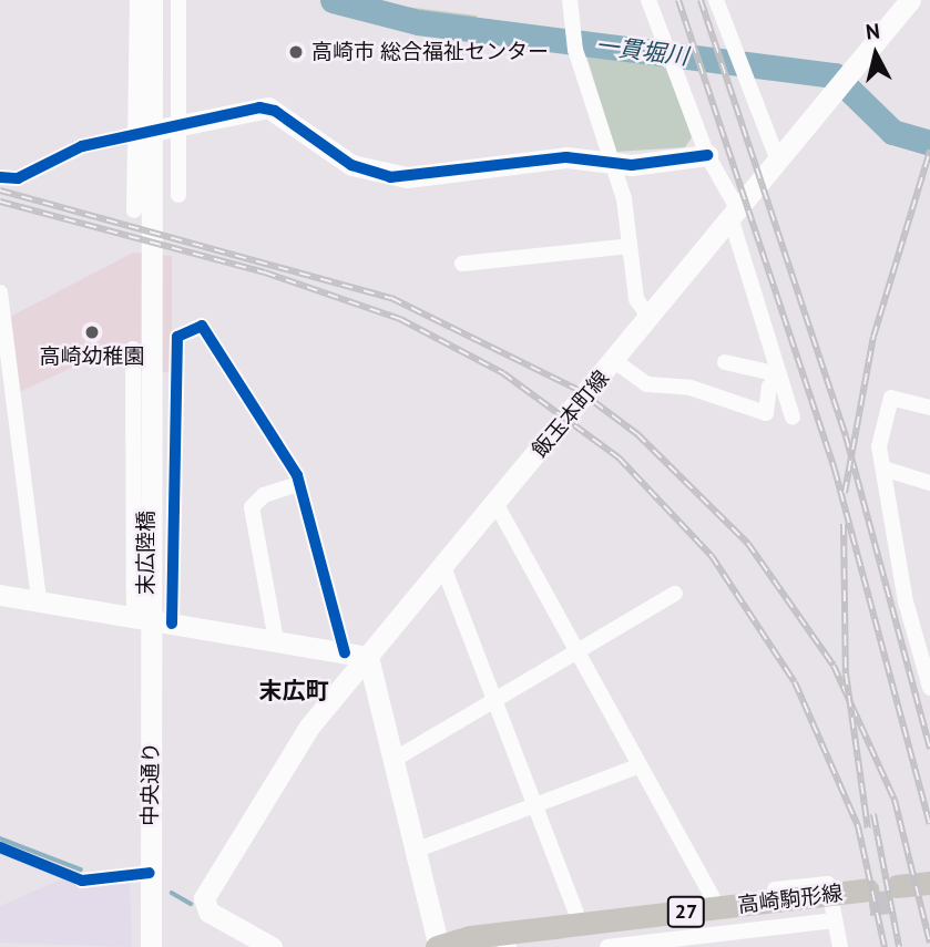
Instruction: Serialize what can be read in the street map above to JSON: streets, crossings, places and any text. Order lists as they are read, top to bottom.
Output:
{
  "streets": {
    "main road": ["高崎駒形線", "27"],
    "street": ["飯玉本町線", "末広陸橋", "中央通り"]
  },
  "crossings": [
    ["末広陸橋", "中央通り"]
  ],
  "districts": ["末広町"],
  "water": ["一貫堀川"],
  "places": ["高崎市 総合福祉センター", "高崎幼稚園"],
  "north": "top"
}
